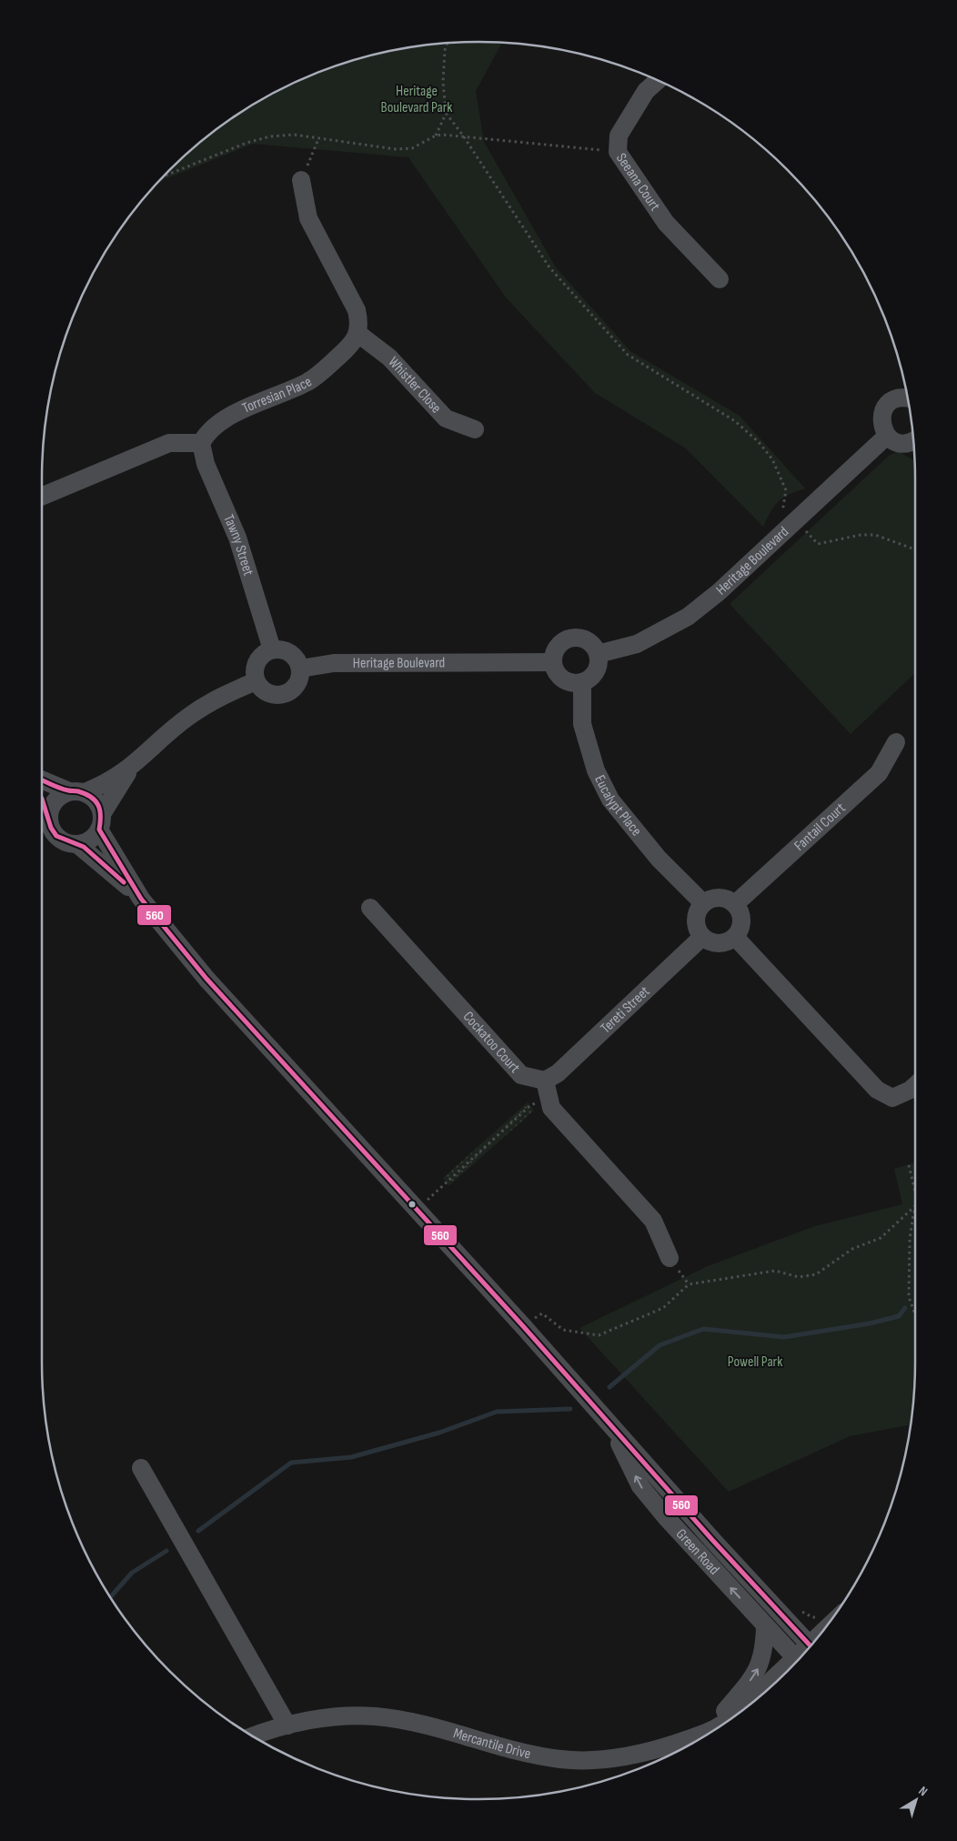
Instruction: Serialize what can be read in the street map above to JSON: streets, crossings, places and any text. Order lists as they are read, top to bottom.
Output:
{
  "streets": {
    "street": [
      "Seeana Court",
      "Whistler Close",
      "Torresian Place",
      "Tawny Street",
      "Heritage Boulevard",
      "Eucalypt Place",
      "Fantail Court",
      "Tereti Street",
      "Cockatoo Court",
      "Green Road",
      "Mercantile Drive"
    ]
  },
  "crossings": [
    ["Whistler Close", "Torresian Place"],
    ["Torresian Place", "Tawny Street"],
    ["Tawny Street", "Heritage Boulevard"],
    ["Heritage Boulevard", "Eucalypt Place"],
    ["Eucalypt Place", "Fantail Court"],
    ["Eucalypt Place", "Tereti Street"],
    ["Fantail Court", "Tereti Street"],
    ["Tereti Street", "Cockatoo Court"]
  ],
  "parks": ["Heritage Boulevard Park", "Powell Park"],
  "lines": ["transit line 560"],
  "north": "top right"
}
